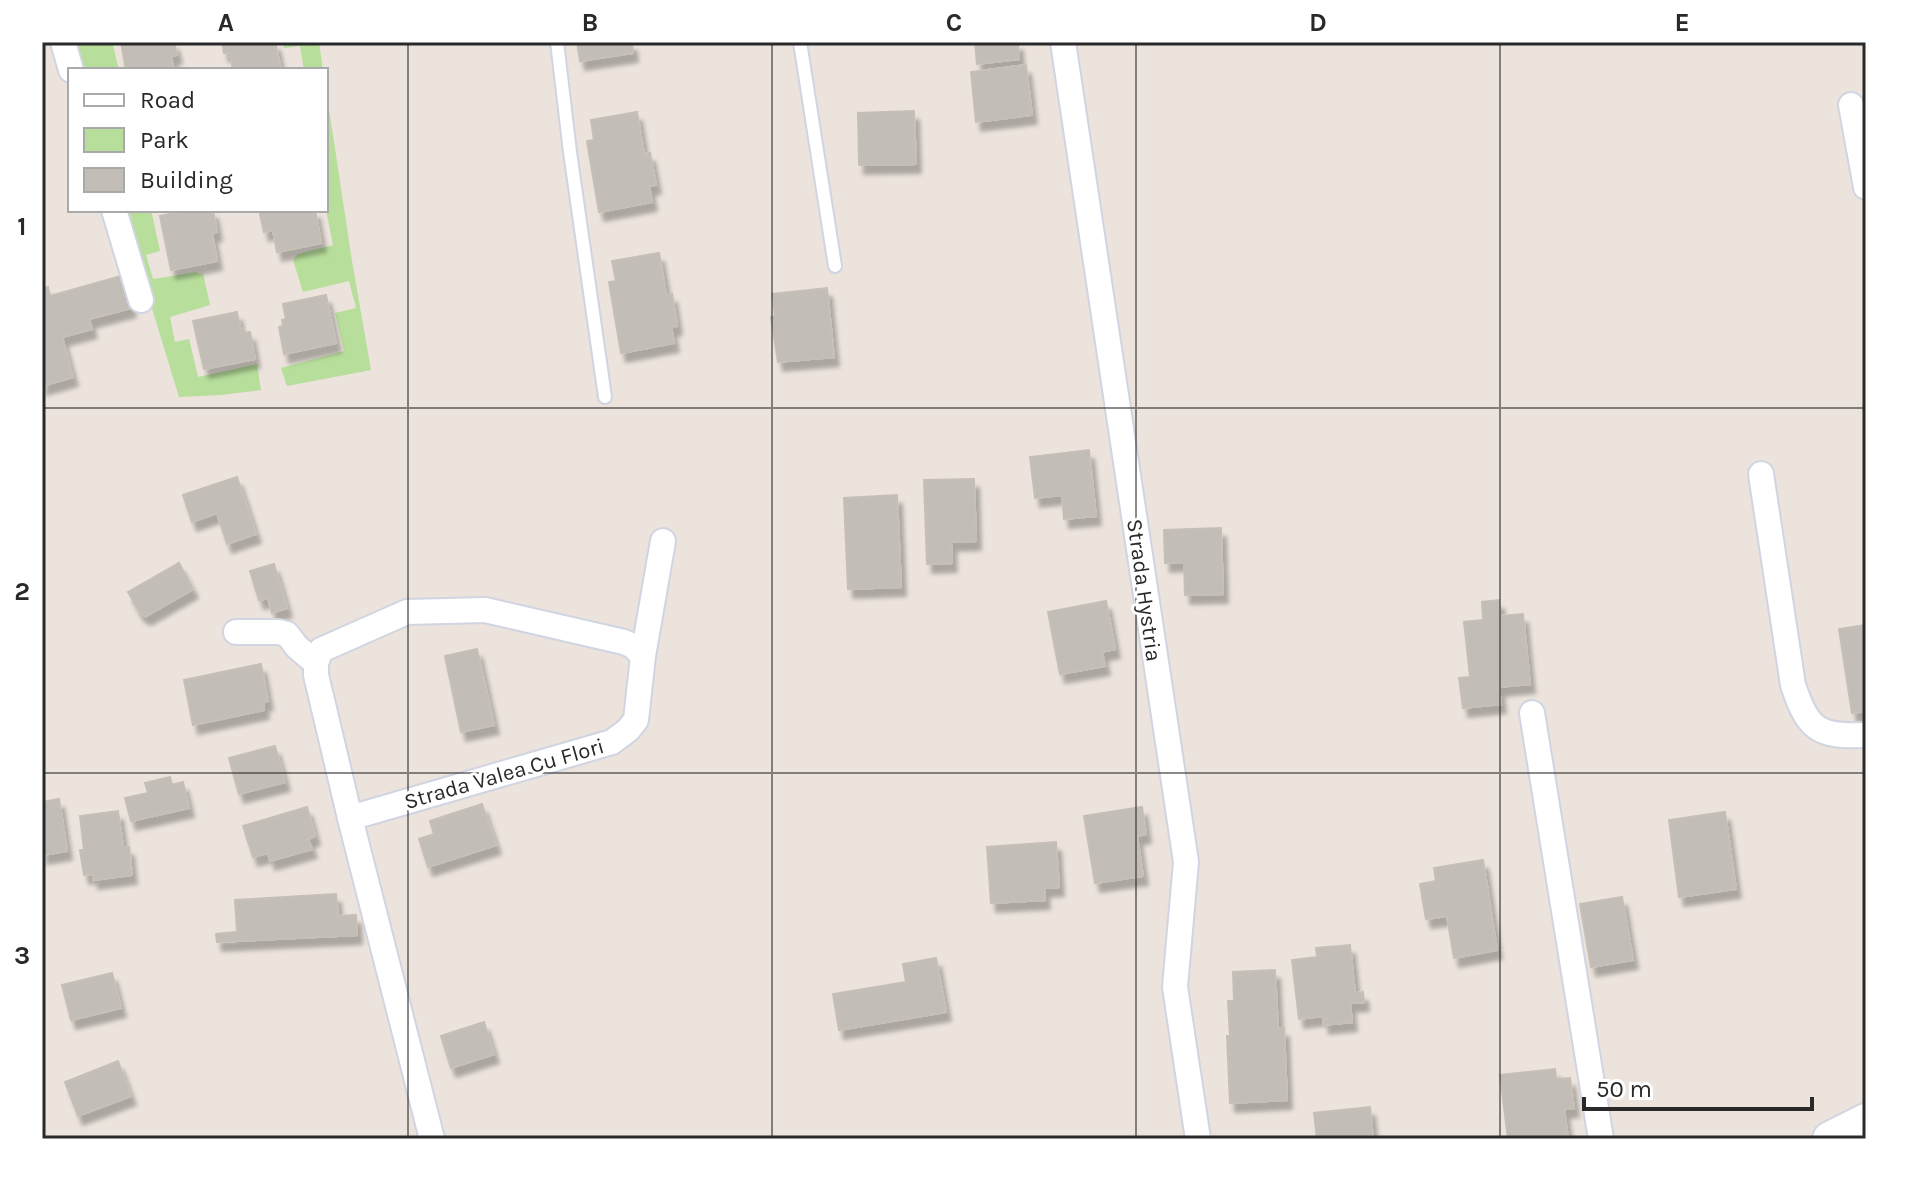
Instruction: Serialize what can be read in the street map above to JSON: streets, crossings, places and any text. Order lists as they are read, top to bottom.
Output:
{
  "streets": {
    "street": ["Strada Hystria", "Strada Valea Cu Flori"]
  },
  "legend": ["Road", "Park", "Building"],
  "scale_bar": "50 m",
  "grid": {
    "columns": [
      "A",
      "B",
      "C",
      "D",
      "E"
    ],
    "rows": ["1", "2", "3"]
  }
}
